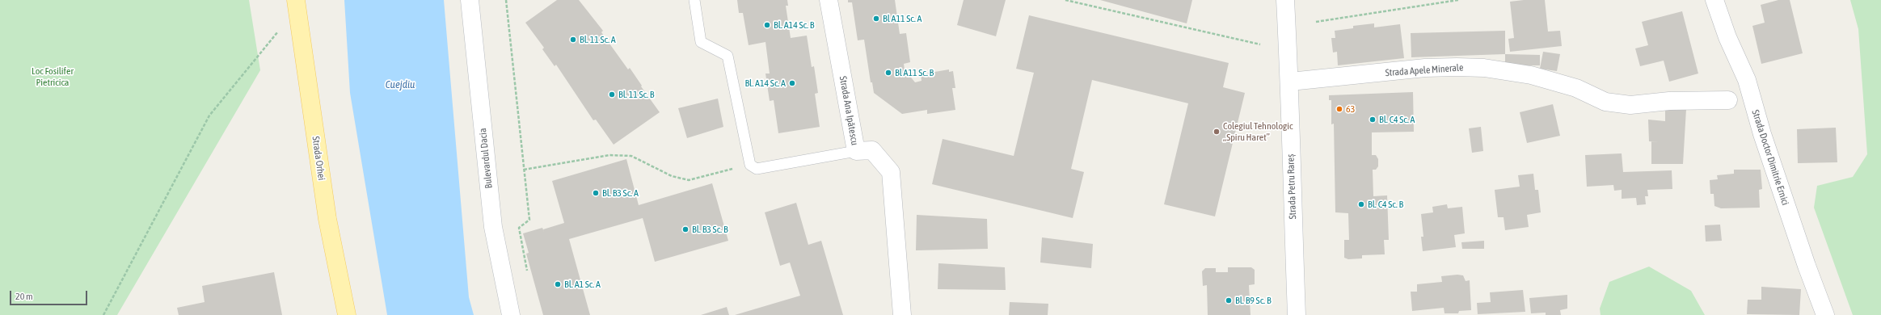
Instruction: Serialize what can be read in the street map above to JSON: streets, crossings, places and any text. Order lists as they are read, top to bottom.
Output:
{
  "streets": {
    "main road": ["Strada Orhei"],
    "street": [
      "Strada Apele Minerale",
      "Strada Ana Ipătescu",
      "Strada Doctor Dimitrie Ernici",
      "Bulevardul Dacia",
      "Strada Petru Rareș"
    ]
  },
  "crossings": [
    ["Strada Apele Minerale", "Strada Petru Rareș"]
  ],
  "water": ["Cuejdiu"],
  "parks": ["Loc Fosilifer Pietricica"],
  "places": [
    "Bl A11 Sc. A",
    "Bl. A14 Sc. B",
    "Bl. 11 Sc. A",
    "Bl A11 Sc. B",
    "Bl. A14 Sc. A",
    "Bl. 11 Sc. B",
    "63",
    "Bl. C4 Sc. A",
    "Colegiul Tehnologic „Spiru Haret”",
    "Bl. B3 Sc. A",
    "Bl. C4 Sc. B",
    "Bl. B3 Sc. B",
    "Bl. A1 Sc. A",
    "Bl. B9 Sc. B"
  ],
  "scale_bar": "20 m"
}
